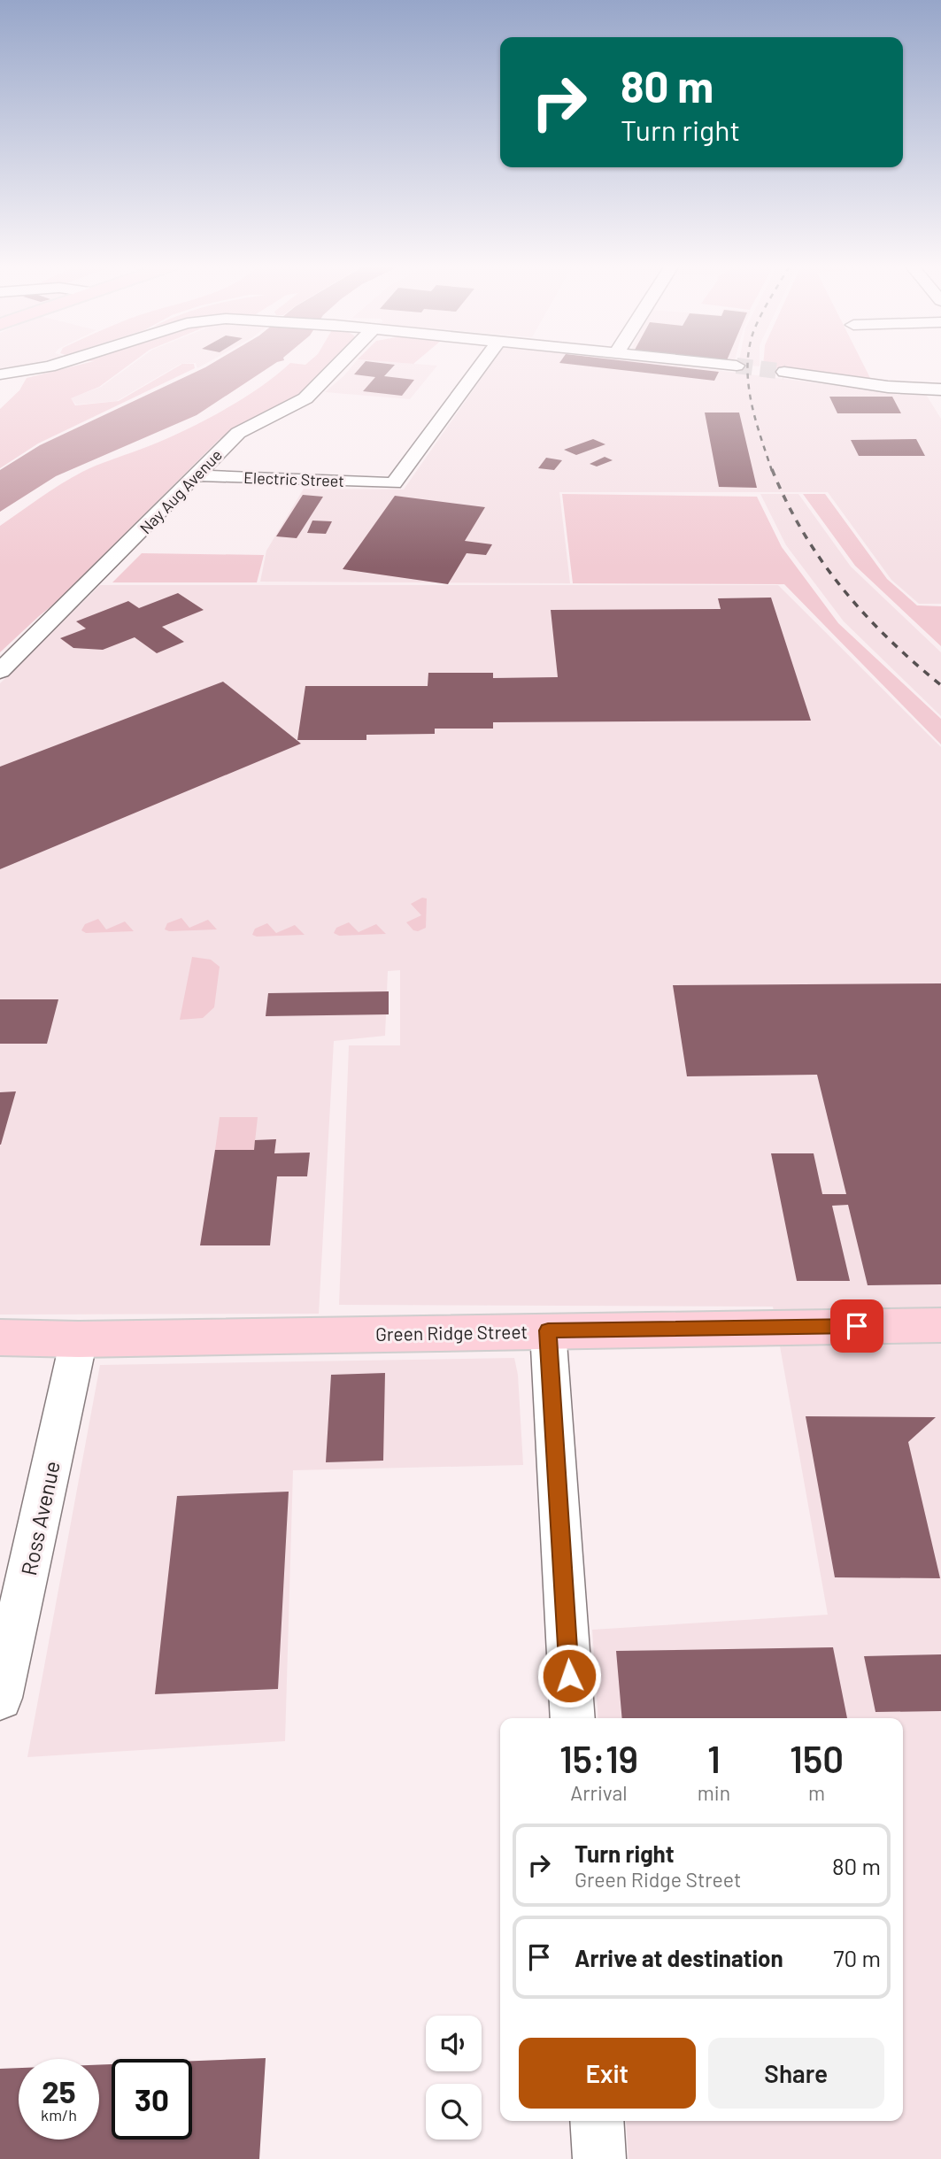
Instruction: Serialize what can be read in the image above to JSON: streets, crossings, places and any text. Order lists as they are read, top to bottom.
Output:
{
  "streets": {
    "main road": ["Green Ridge Street"],
    "street": ["Electric Street", "Nay Aug Avenue", "Ross Avenue"]
  },
  "crossings": [
    ["Electric Street", "Nay Aug Avenue"],
    ["Green Ridge Street", "Ross Avenue"]
  ],
  "page": {
    "turn": ["80 m", "Turn right"],
    "eta": [
      "15:19",
      "Arrival",
      "1",
      "min",
      "150",
      "m"
    ],
    "list": [
      {
        "name": "Turn right",
        "note": "Green Ridge Street",
        "value": "80 m"
      },
      {
        "name": "Arrive at destination",
        "value": "70 m"
      }
    ],
    "buttons": ["Exit", "Share"],
    "speed": "25 km/h",
    "limit": "30"
  }
}
